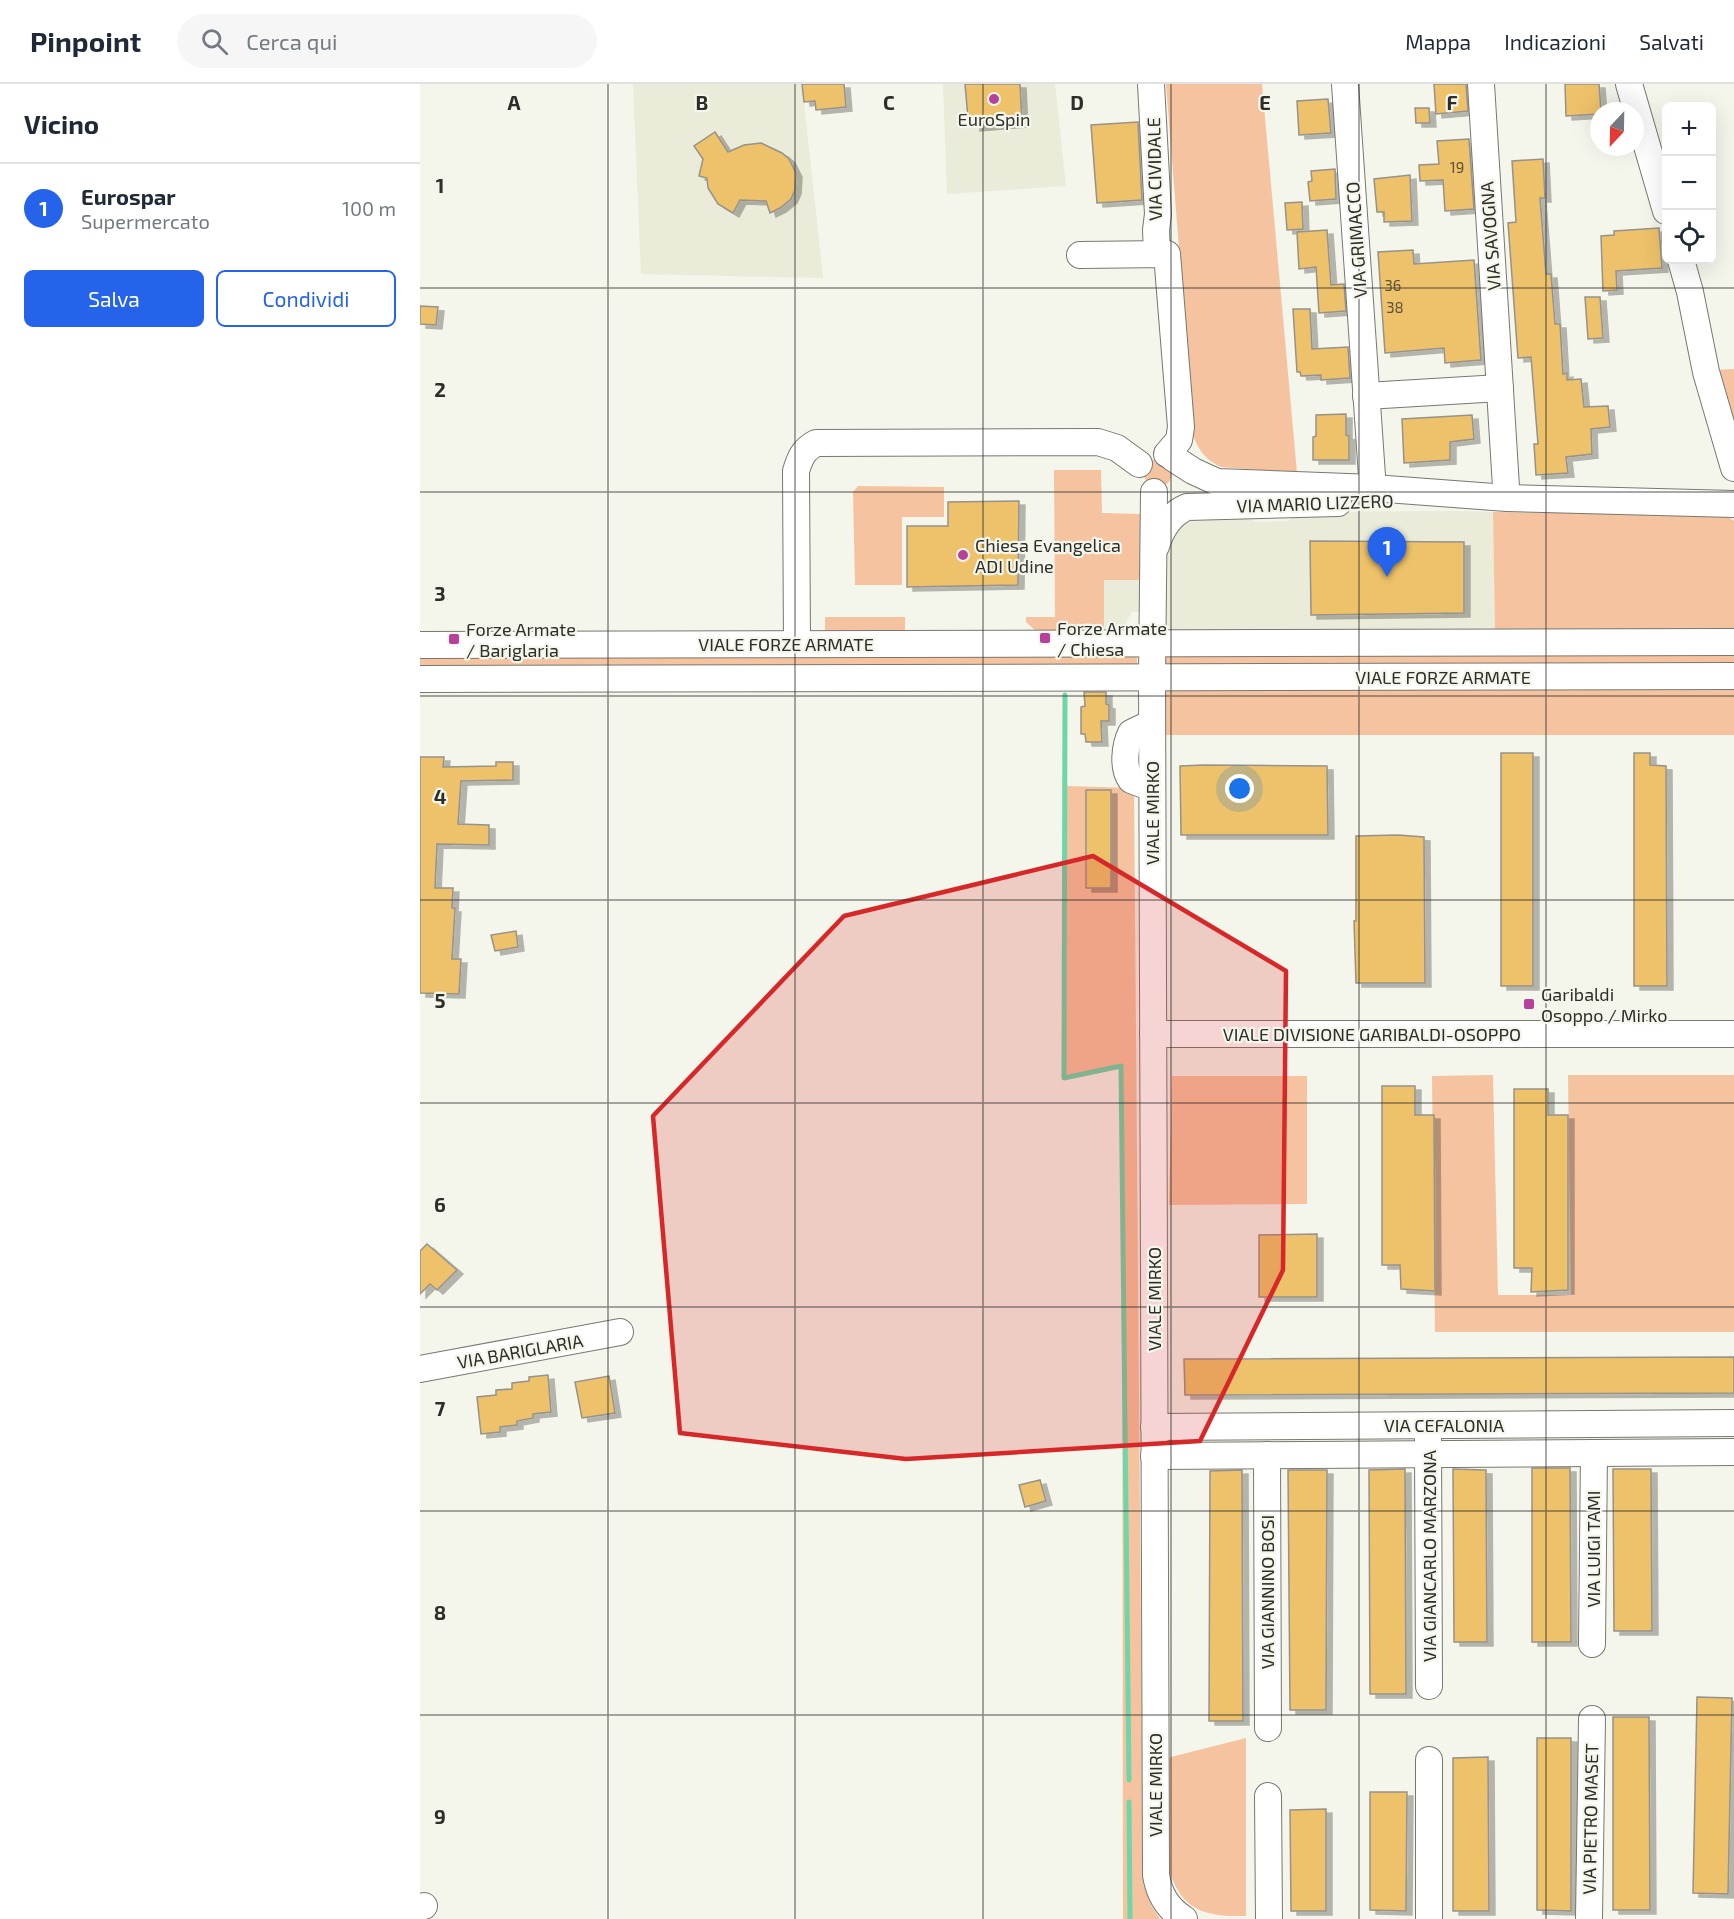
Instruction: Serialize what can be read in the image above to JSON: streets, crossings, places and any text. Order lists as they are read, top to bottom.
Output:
{
  "streets": {
    "street": [
      "VIA CIVIDALE",
      "VIA SAVOGNA",
      "VIA GRIMACCO",
      "VIA MARIO LIZZERO",
      "VIALE FORZE ARMATE",
      "VIALE MIRKO",
      "VIALE DIVISIONE GARIBALDI-OSOPPO",
      "VIA BARIGLARIA",
      "VIA CEFALONIA",
      "VIA LUIGI TAMI",
      "VIA GIANCARLO MARZONA",
      "VIA GIANNINO BOSI",
      "VIA PIETRO MASET"
    ]
  },
  "crossings": [
    ["VIA SAVOGNA", "VIA MARIO LIZZERO"],
    ["VIA MARIO LIZZERO", "VIALE FORZE ARMATE"],
    ["VIALE FORZE ARMATE", "VIALE MIRKO"],
    ["VIALE MIRKO", "VIALE DIVISIONE GARIBALDI-OSOPPO"],
    ["VIALE MIRKO", "VIA CEFALONIA"],
    ["VIA CEFALONIA", "VIA LUIGI TAMI"],
    ["VIA CEFALONIA", "VIA GIANCARLO MARZONA"],
    ["VIA CEFALONIA", "VIA GIANNINO BOSI"]
  ],
  "places": {
    "other": ["EuroSpin", "Chiesa Evangelica ADI Udine"],
    "transit": ["Forze Armate / Chiesa", "Forze Armate / Bariglaria", "Garibaldi Osoppo / Mirko"]
  },
  "house_numbers": ["19", "36", "38"],
  "north": "bottom",
  "page": {
    "header": "Pinpoint",
    "search": "Cerca qui",
    "nav": ["Mappa", "Indicazioni", "Salvati"],
    "heading": "Vicino",
    "map_buttons": ["+", "−"],
    "list": [
      {
        "mark": "1",
        "name": "Eurospar",
        "note": "Supermercato",
        "value": "100 m"
      }
    ],
    "buttons": ["Salva", "Condividi"],
    "pins": "1"
  },
  "grid": {
    "columns": [
      "A",
      "B",
      "C",
      "D",
      "E",
      "F"
    ],
    "rows": [
      "1",
      "2",
      "3",
      "4",
      "5",
      "6",
      "7",
      "8",
      "9"
    ]
  }
}
